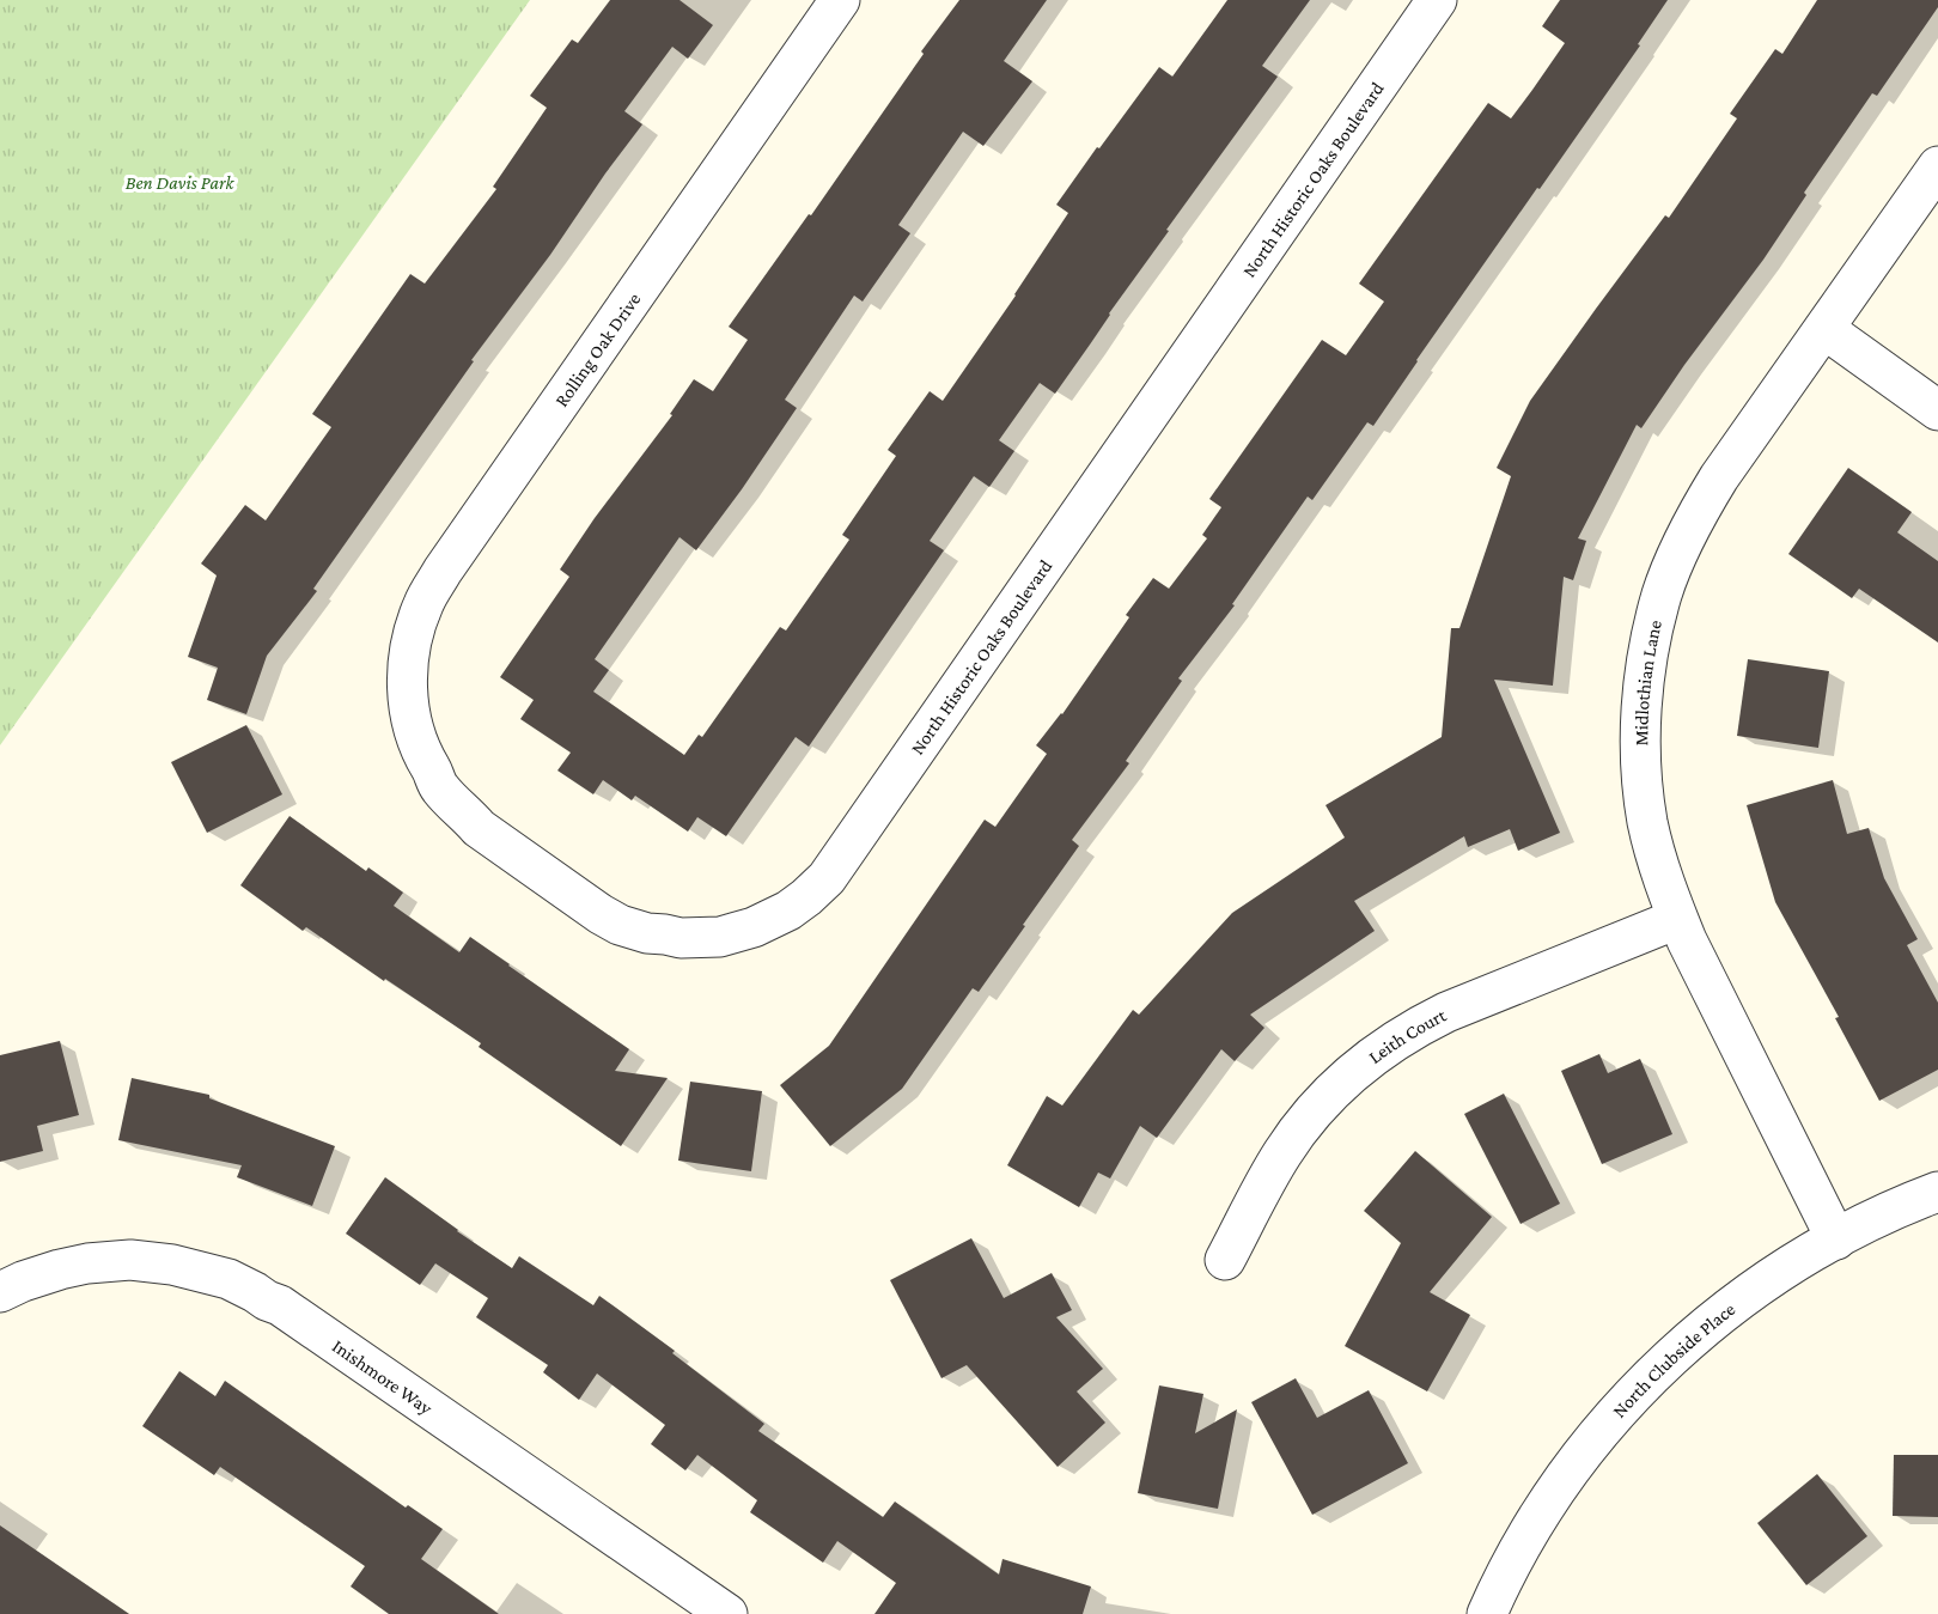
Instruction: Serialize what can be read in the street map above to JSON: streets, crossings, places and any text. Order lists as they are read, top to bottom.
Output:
{
  "streets": {
    "street": [
      "North Historic Oaks Boulevard",
      "Rolling Oak Drive",
      "Midlothian Lane",
      "Leith Court",
      "North Clubside Place",
      "Inishmore Way"
    ]
  },
  "crossings": [
    ["North Historic Oaks Boulevard", "Rolling Oak Drive"],
    ["Midlothian Lane", "Leith Court"],
    ["Midlothian Lane", "North Clubside Place"]
  ],
  "parks": ["Ben Davis Park"]
}
